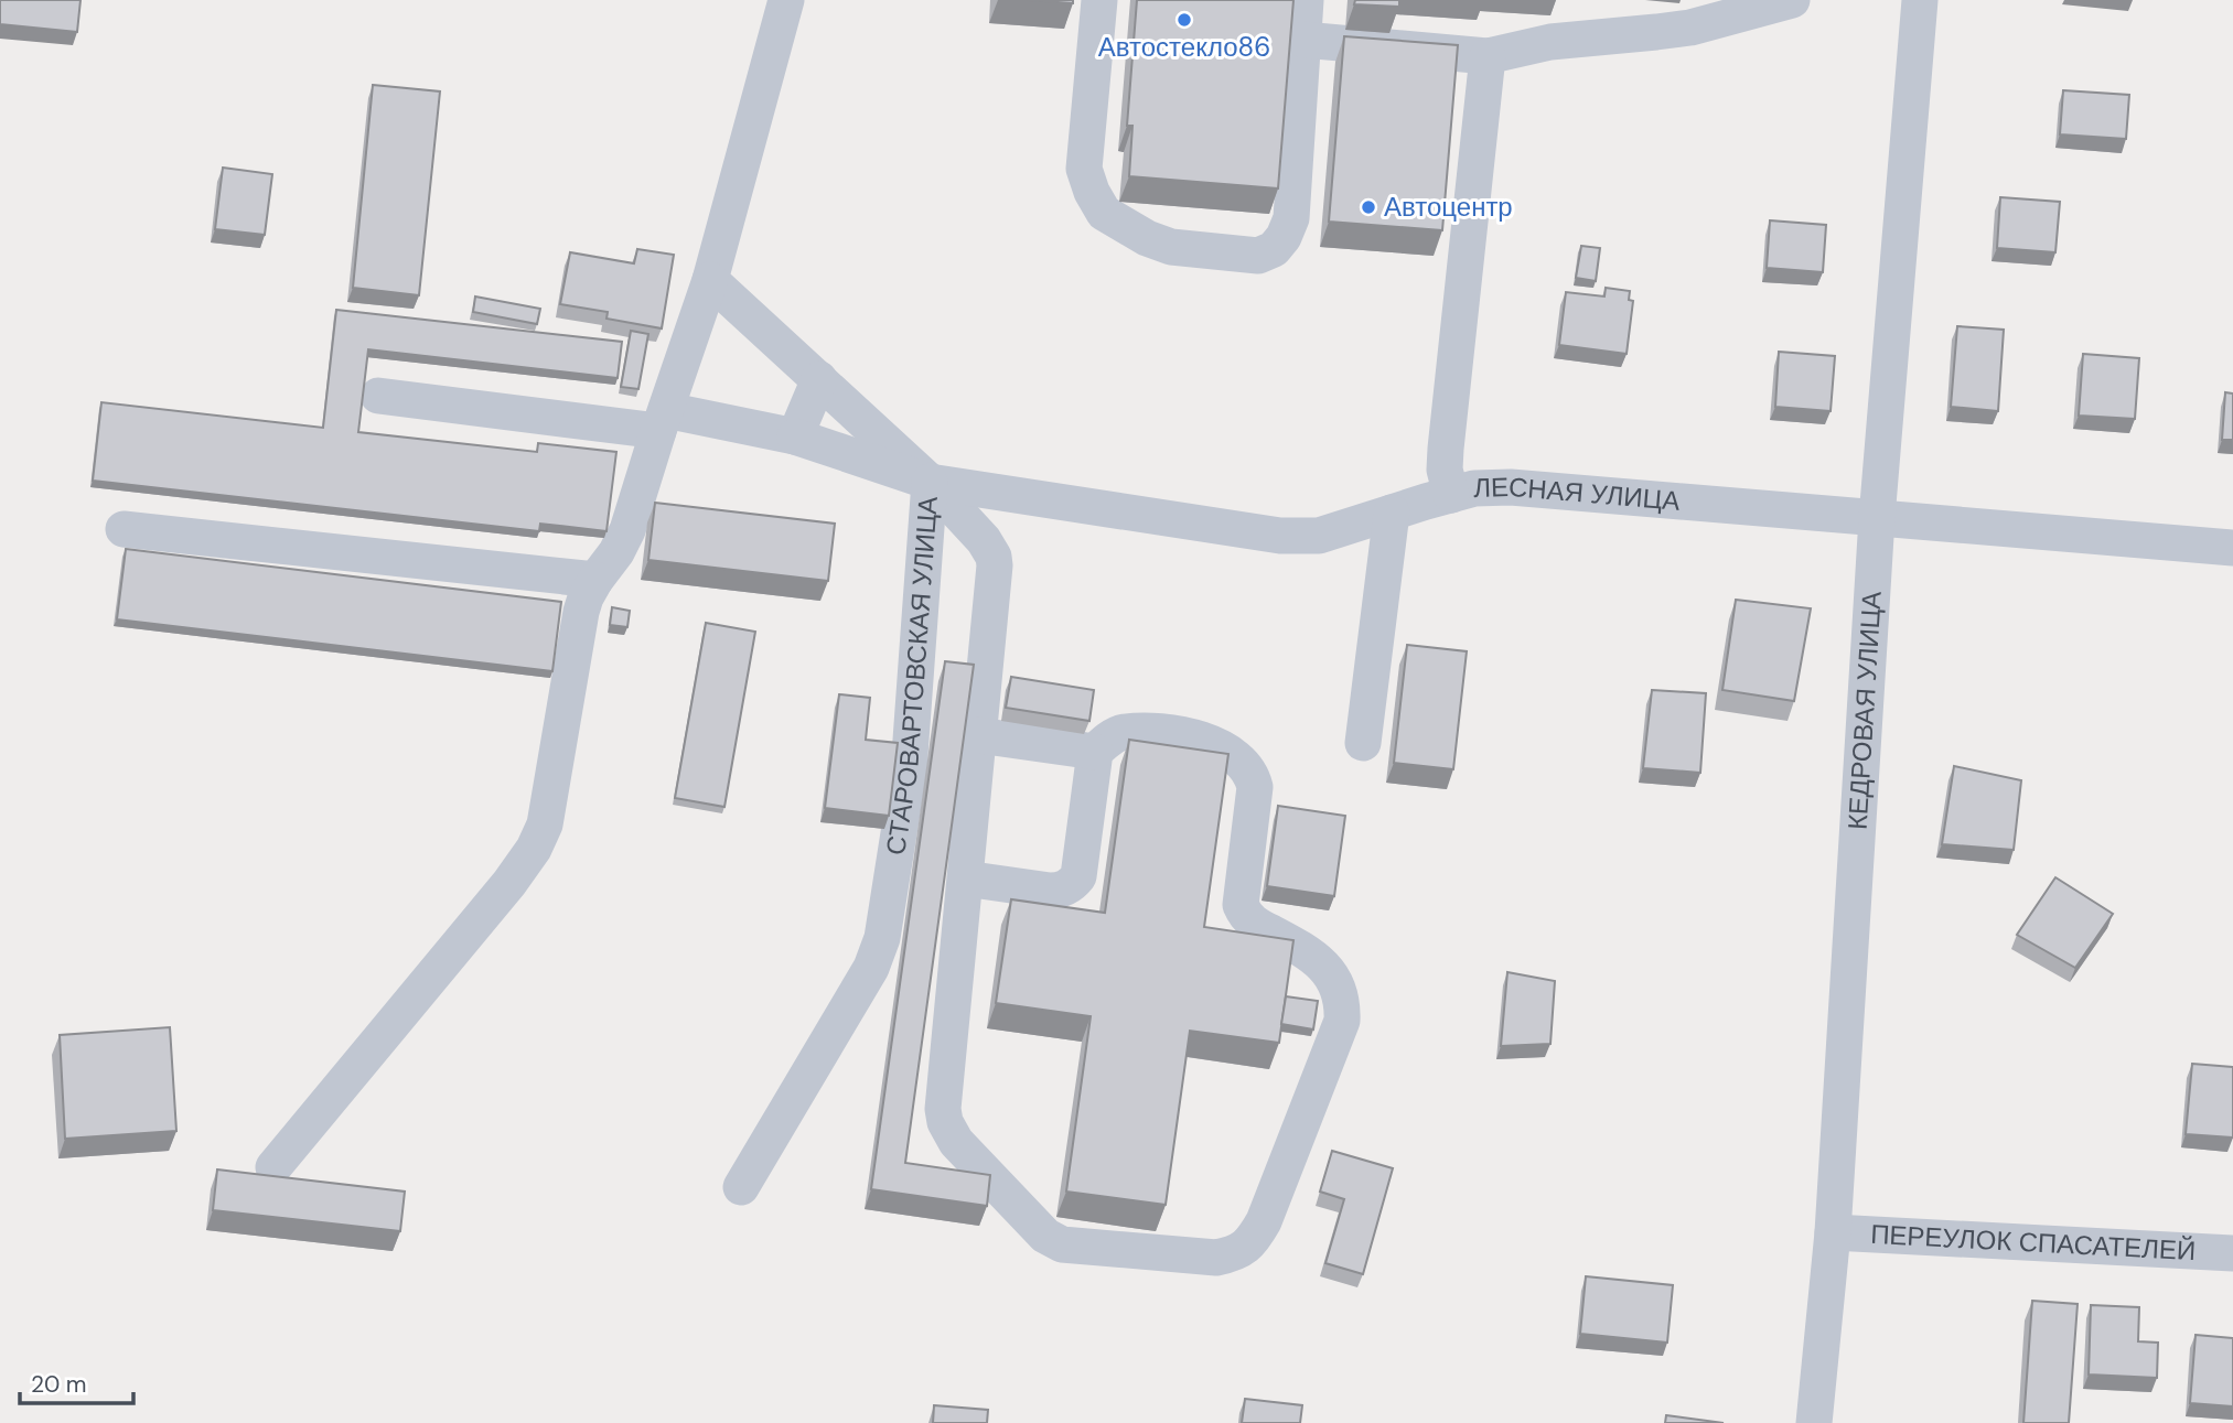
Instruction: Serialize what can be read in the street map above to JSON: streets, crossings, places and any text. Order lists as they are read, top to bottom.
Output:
{
  "streets": {
    "street": [
      "ЛЕСНАЯ УЛИЦА",
      "СТАРОВАРТОВСКАЯ УЛИЦА",
      "КЕДРОВАЯ УЛИЦА",
      "ПЕРЕУЛОК СПАСАТЕЛЕЙ"
    ]
  },
  "crossings": [
    ["ЛЕСНАЯ УЛИЦА", "СТАРОВАРТОВСКАЯ УЛИЦА"],
    ["ЛЕСНАЯ УЛИЦА", "КЕДРОВАЯ УЛИЦА"],
    ["КЕДРОВАЯ УЛИЦА", "ПЕРЕУЛОК СПАСАТЕЛЕЙ"]
  ],
  "places": ["Автостекло86", "Автоцентр"],
  "scale_bar": "20 m"
}
